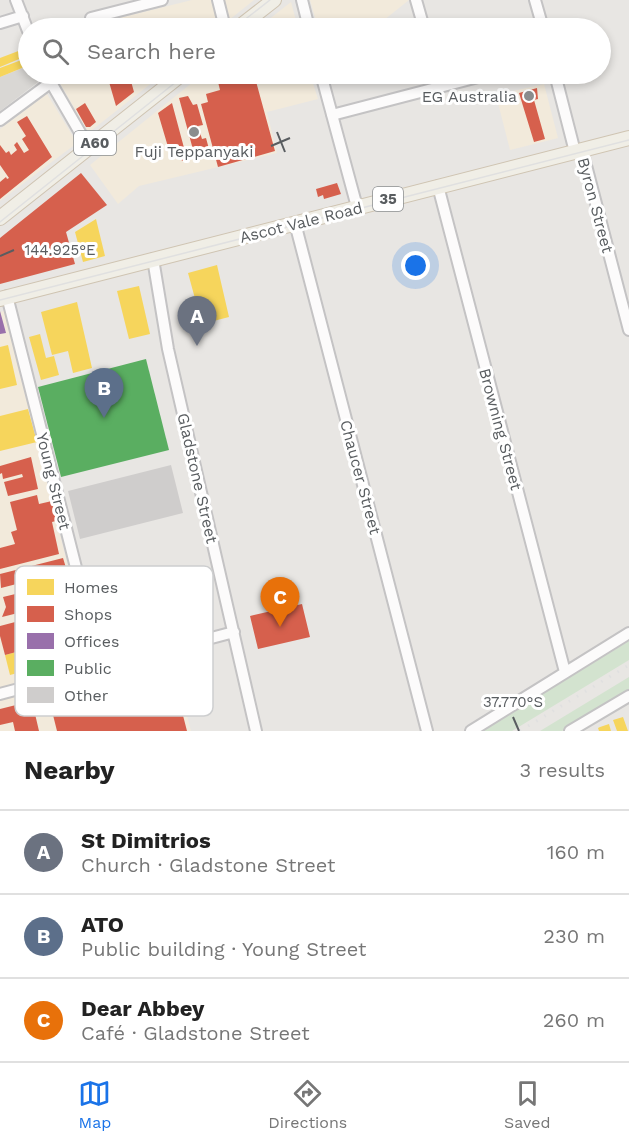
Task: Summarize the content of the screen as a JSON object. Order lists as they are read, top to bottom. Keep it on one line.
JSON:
{"streets":{"main road":["A60","35","Ascot Vale Road"],"street":["Byron Street","Browning Street","Chaucer Street","Gladstone Street","Young Street"]},"crossings":[["Byron Street","Ascot Vale Road"],["Ascot Vale Road","Browning Street"],["Ascot Vale Road","Chaucer Street"],["Ascot Vale Road","Gladstone Street"],["Ascot Vale Road","Young Street"]],"places":["EG Australia","Fuji Teppanyaki"],"legend":["Homes","Shops","Offices","Public","Other"],"page":{"search":"Search here","pins":["A","B","C"],"heading":["Nearby","3 results"],"list":[{"mark":"A","name":"St Dimitrios","note":"Church · Gladstone Street","value":"160 m"},{"mark":"B","name":"ATO","note":"Public building · Young Street","value":"230 m"},{"mark":"C","name":"Dear Abbey","note":"Café · Gladstone Street","value":"260 m"}],"nav":["Map","Directions","Saved"]},"coordinates":["144.925°E","37.770°S"]}
